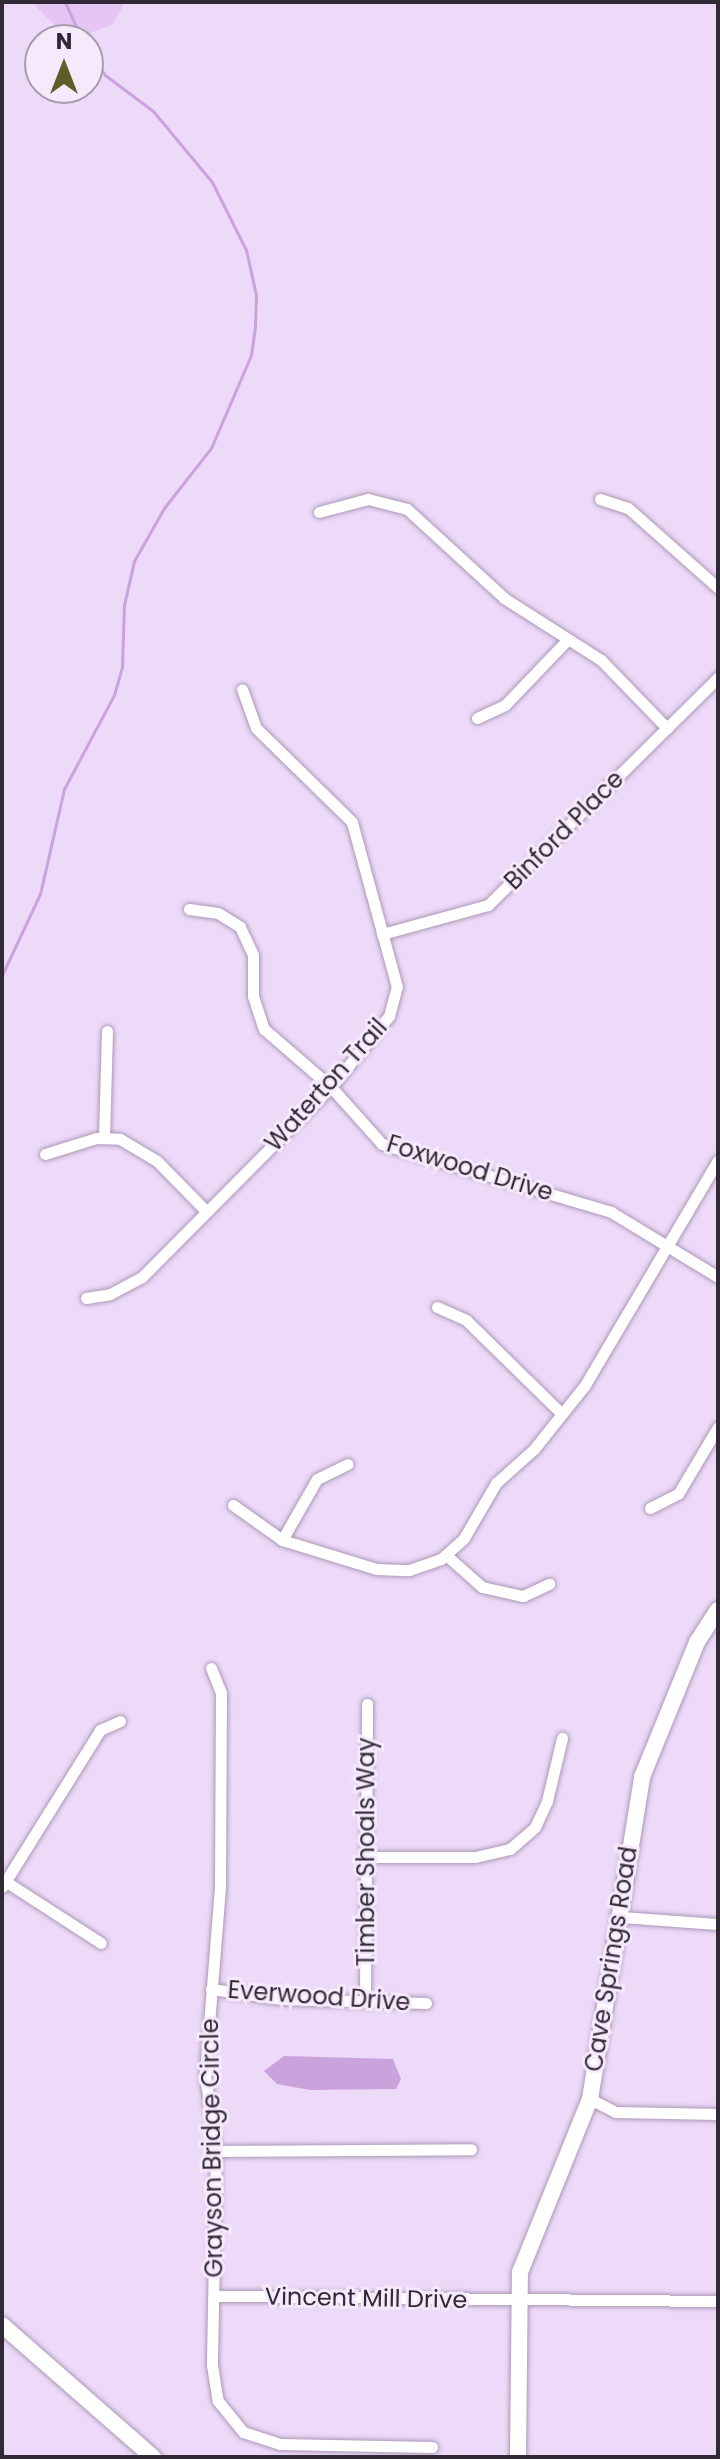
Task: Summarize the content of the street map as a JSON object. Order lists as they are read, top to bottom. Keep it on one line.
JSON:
{"streets":{"street":["Binford Place","Waterton Trail","Foxwood Drive","Timber Shoals Way","Cave Springs Road","Everwood Drive","Grayson Bridge Circle","Vincent Mill Drive"]},"crossings":[["Binford Place","Waterton Trail"],["Waterton Trail","Foxwood Drive"],["Timber Shoals Way","Everwood Drive"],["Cave Springs Road","Vincent Mill Drive"],["Everwood Drive","Grayson Bridge Circle"],["Grayson Bridge Circle","Vincent Mill Drive"]],"north":"top"}
